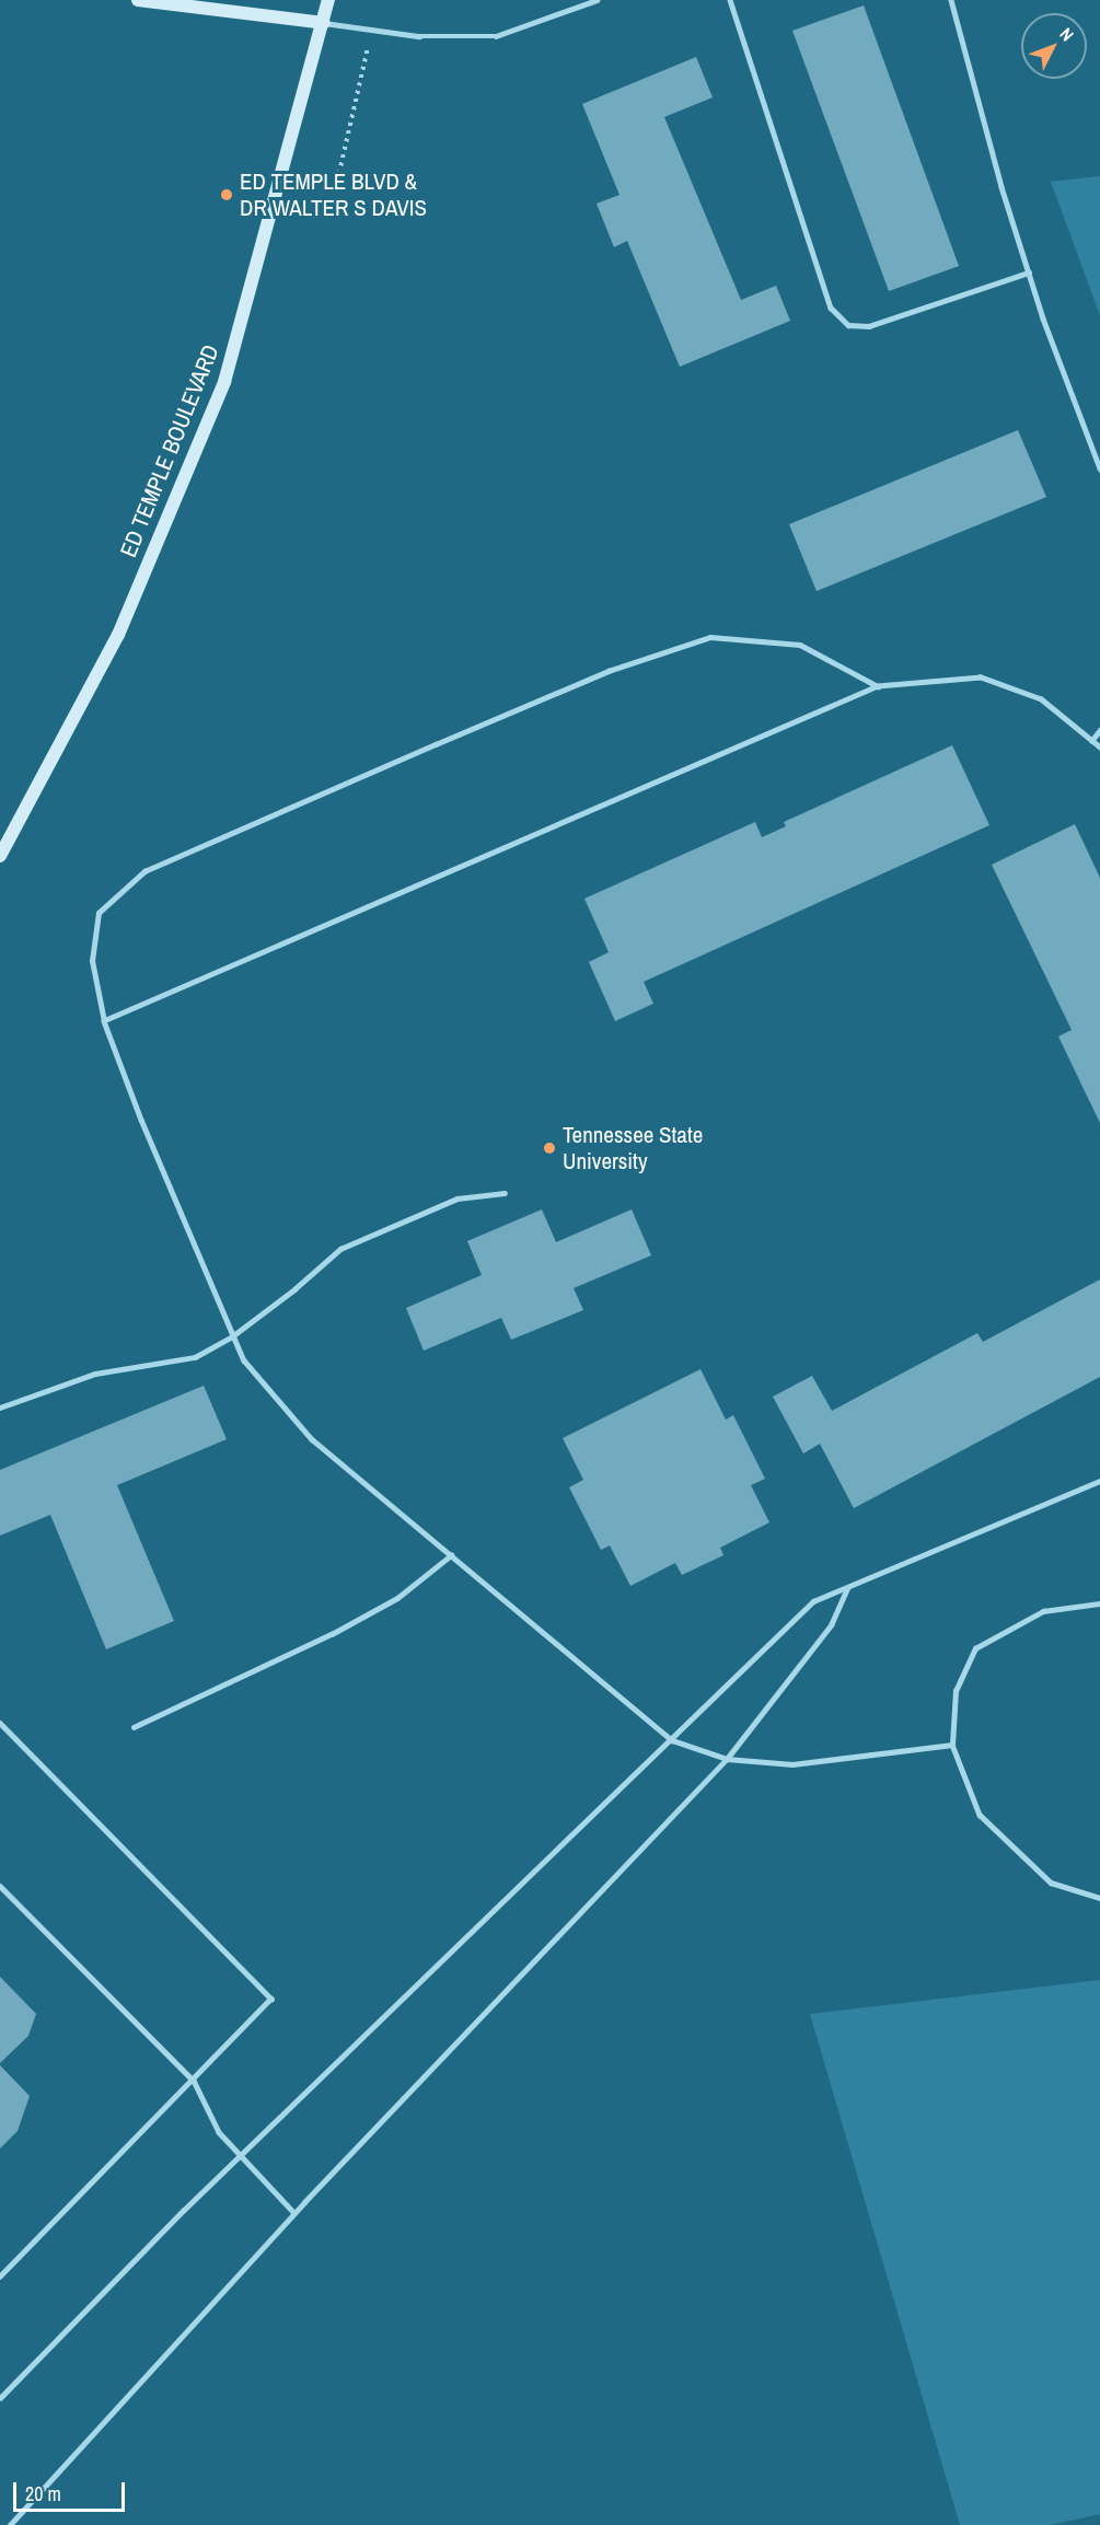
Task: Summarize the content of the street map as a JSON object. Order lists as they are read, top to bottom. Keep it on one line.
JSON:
{"streets":{"main road":["ED TEMPLE BOULEVARD"]},"places":["ED TEMPLE BLVD & DR WALTER S DAVIS","Tennessee State University"],"scale_bar":"20 m","north":"top right"}
